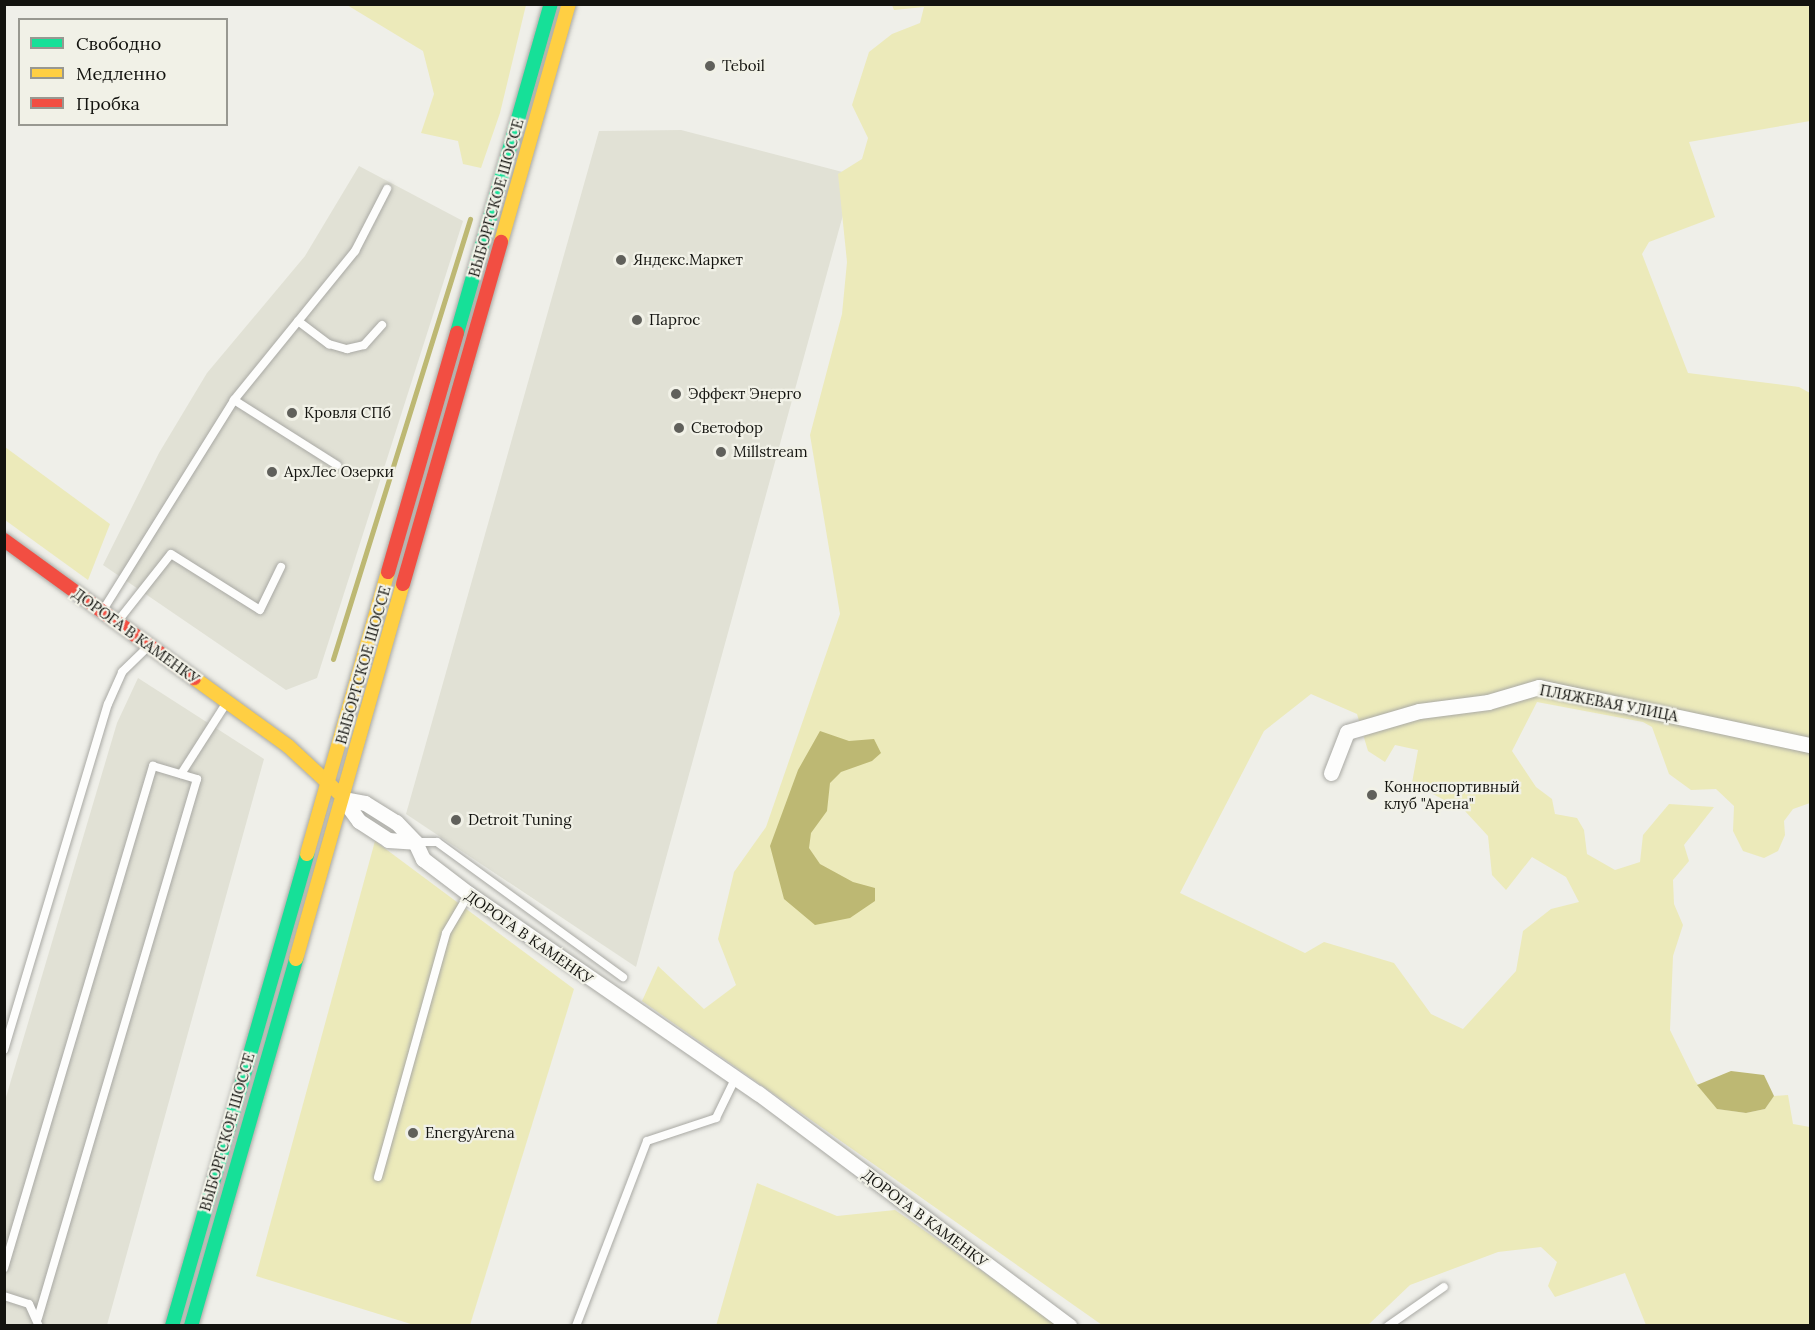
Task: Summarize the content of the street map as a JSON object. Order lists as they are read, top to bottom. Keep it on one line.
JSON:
{"streets":{"main road":["ВЫБОРГСКОЕ ШОССЕ","ДОРОГА В КАМЕНКУ"],"street":["ПЛЯЖЕВАЯ УЛИЦА"]},"crossings":[["ВЫБОРГСКОЕ ШОССЕ","ДОРОГА В КАМЕНКУ"]],"places":["Teboil","Яндекс.Маркет","Паргос","Эффект Энерго","Кровля СПб","Светофор","Millstream","АрхЛес Озерки","Конноспортивный клуб \"Арена\"","Detroit Tuning","EnergyArena"],"legend":["Свободно","Медленно","Пробка"]}
